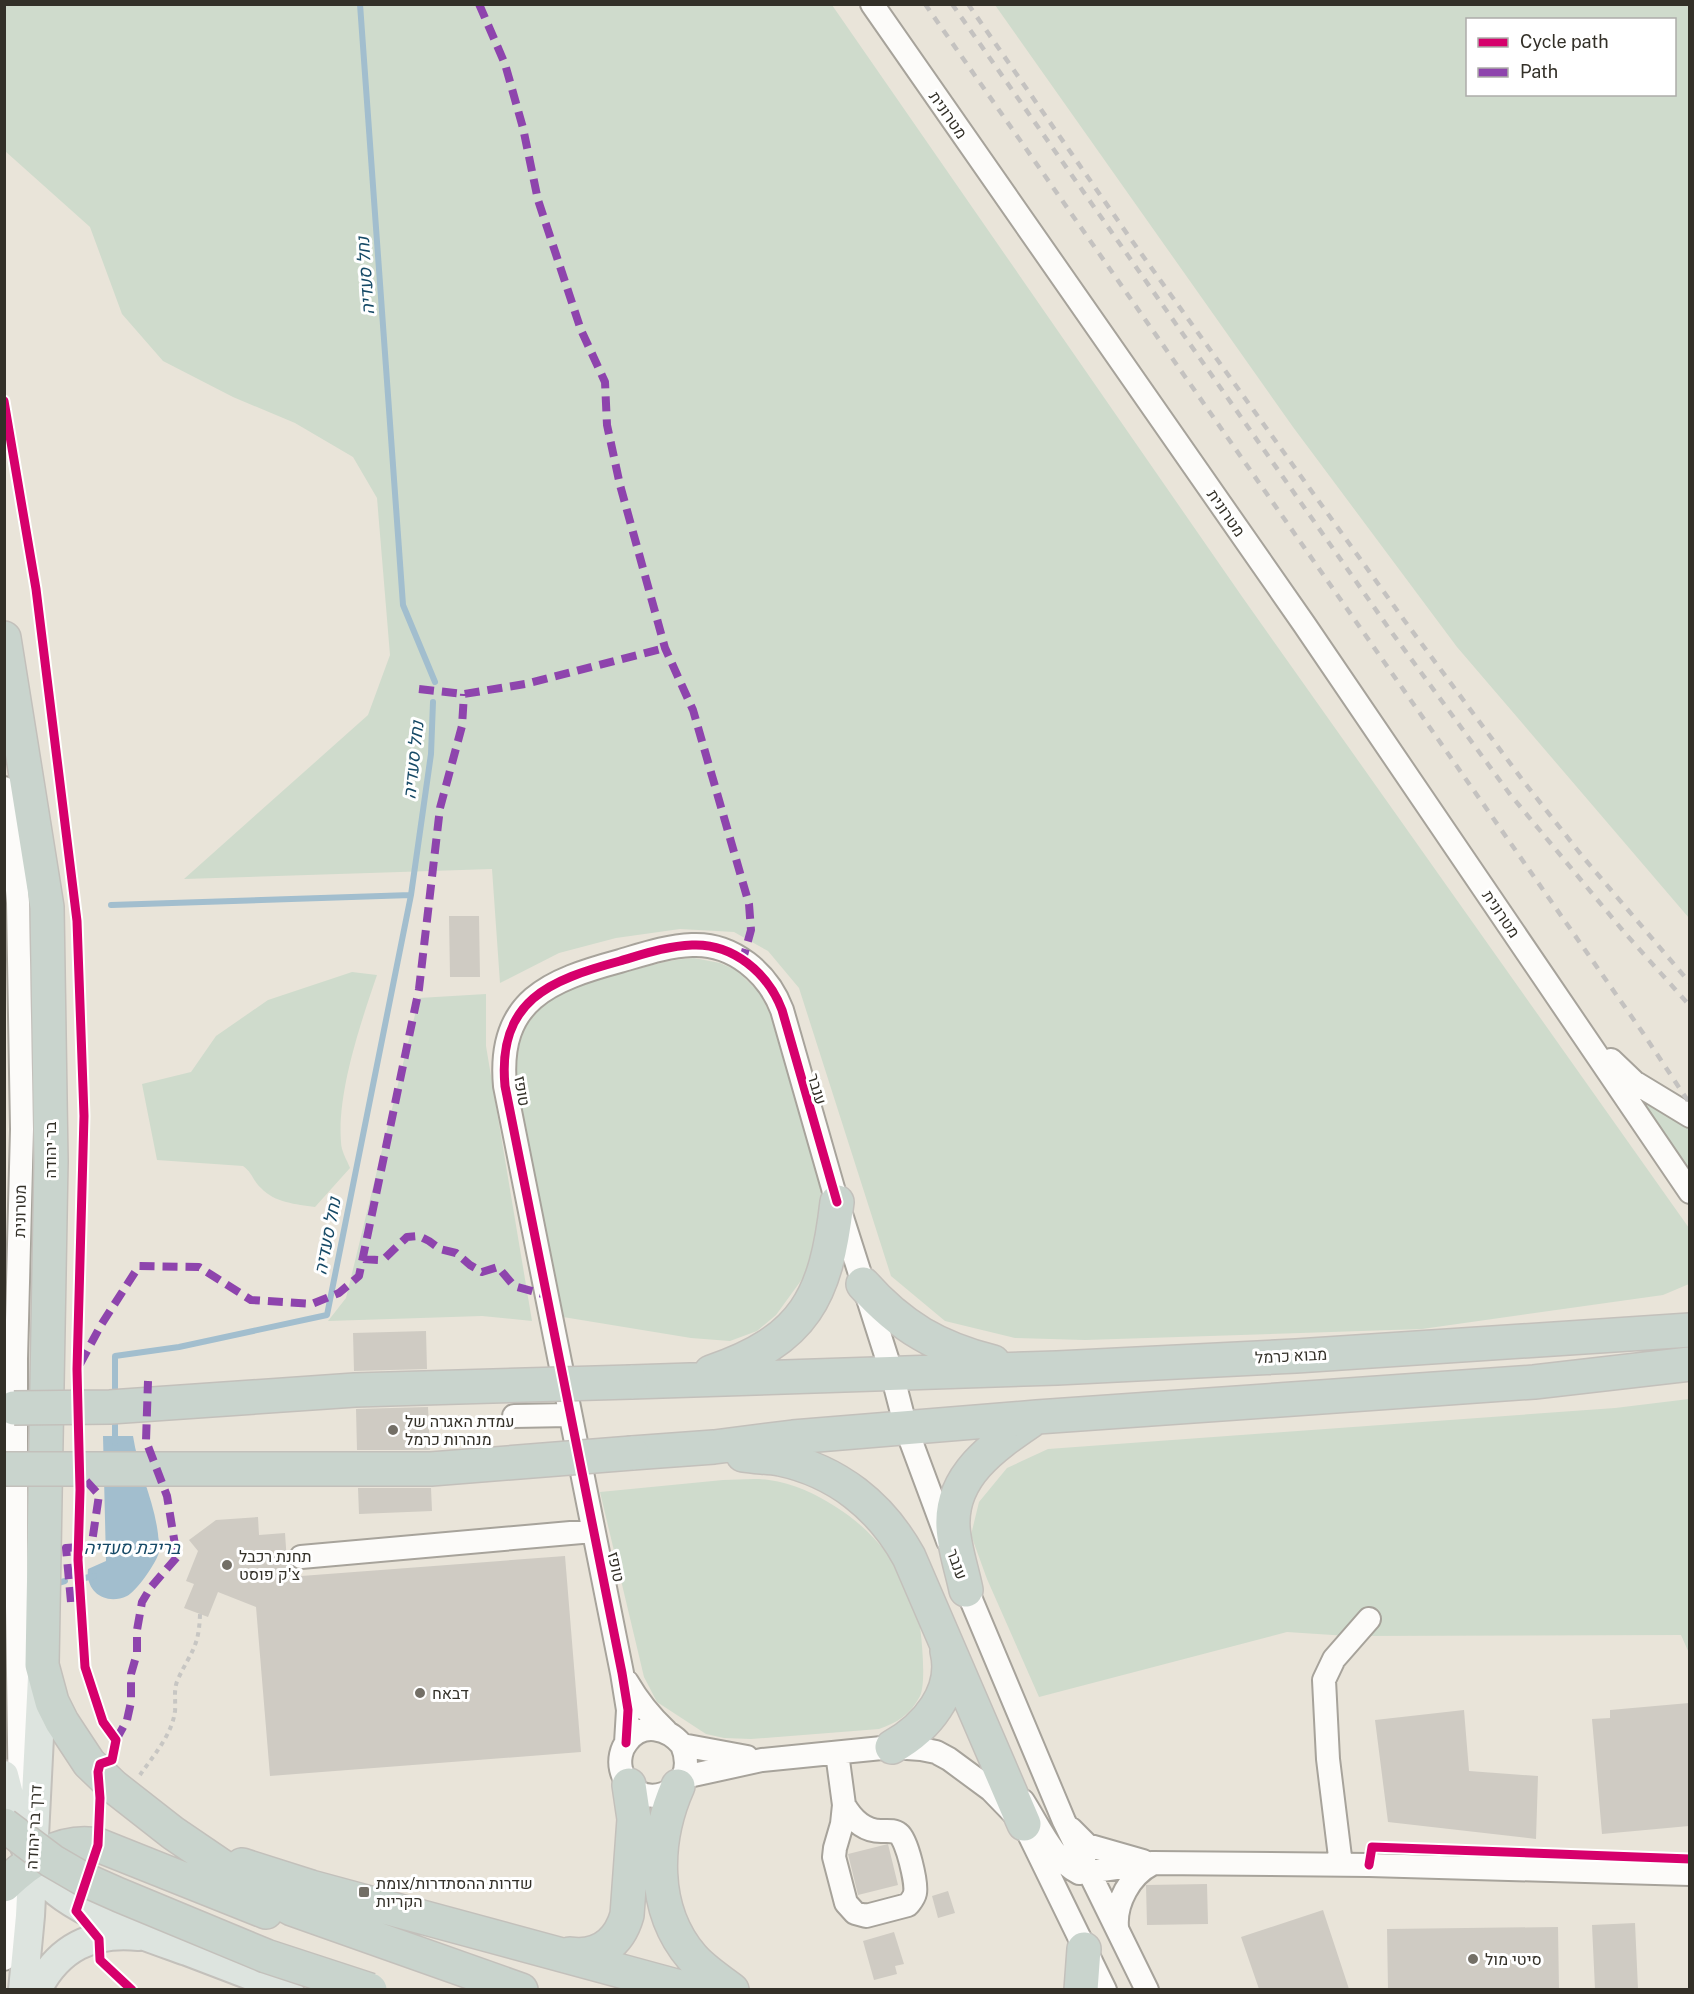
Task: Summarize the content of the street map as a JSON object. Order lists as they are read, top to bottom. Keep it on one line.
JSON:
{"streets":{"highway":["בר יהודה","מבוא כרמל"],"main road":["דרך בר יהודה"],"street":["מטרונית","ענבר","טופז"]},"crossings":[["מטרונית","דרך בר יהודה"],["ענבר","טופז"],["ענבר","מבוא כרמל"],["בר יהודה","דרך בר יהודה"]],"water":["נחל סעדיה","בריכת סעדיה"],"places":{"other":["עמדת האגרה של מנהרות כרמל","תחנת רכבל צ'ק פוסט","דבאח","סיטי מול"],"transit":["שדרות ההסתדרות/צומת הקריות"]},"legend":["Cycle path","Path"]}
